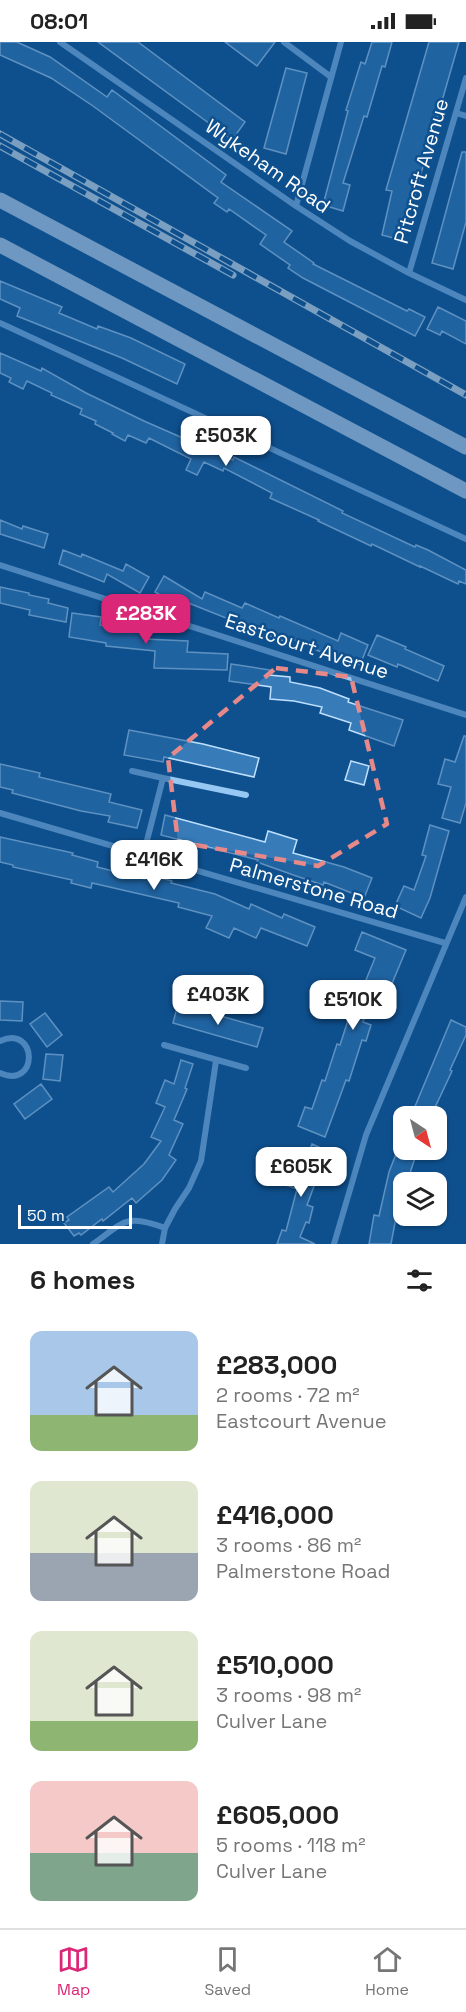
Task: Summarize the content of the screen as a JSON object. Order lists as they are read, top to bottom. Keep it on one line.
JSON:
{"streets":{"street":["Wykeham Road","Pitcroft Avenue","Eastcourt Avenue","Palmerstone Road"]},"crossings":[["Wykeham Road","Pitcroft Avenue"]],"scale_bar":"50 m","north":"bottom right","page":{"status":"08:01","price":["£503K","£283K","£416K","£403K","£510K","£605K"],"scale":"50 m","heading":"6 homes","list":[{"name":"£283,000","note":"2 rooms · 72 m² · Eastcourt Avenue"},{"name":"£416,000","note":"3 rooms · 86 m² · Palmerstone Road"},{"name":"£510,000","note":"3 rooms · 98 m² · Culver Lane"},{"name":"£605,000","note":"5 rooms · 118 m² · Culver Lane"}],"tabs":["Map","Saved","Home"]}}
